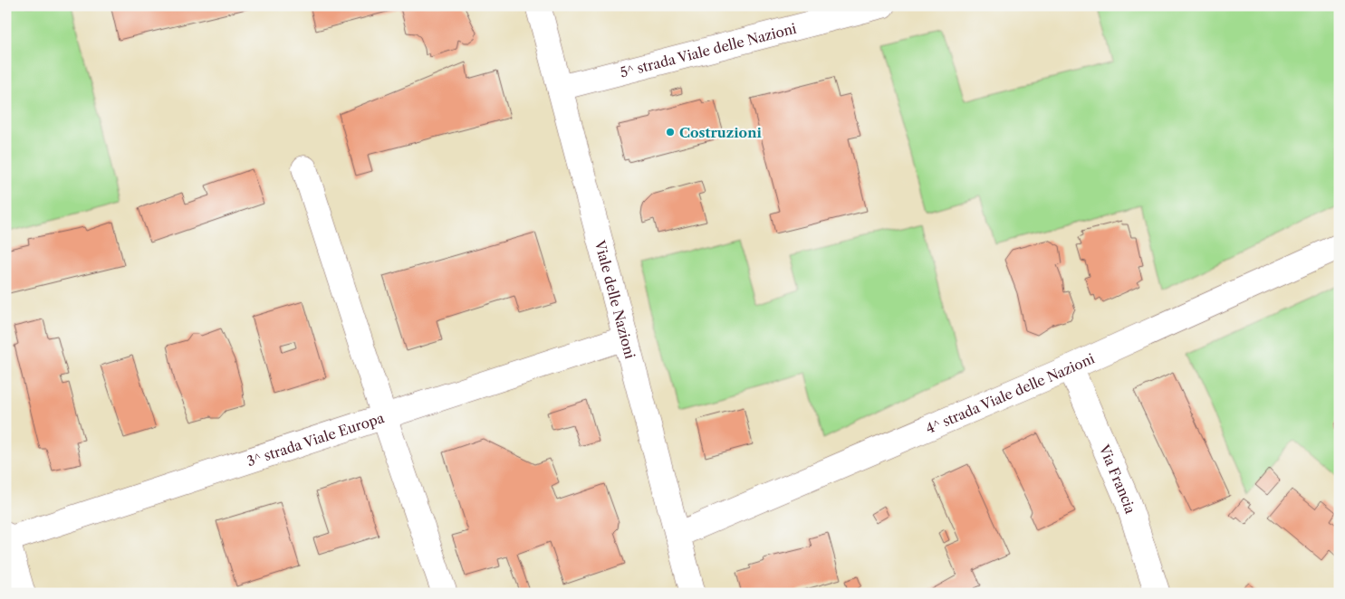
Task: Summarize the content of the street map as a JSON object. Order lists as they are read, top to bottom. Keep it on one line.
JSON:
{"streets":{"street":["5^ strada Viale delle Nazioni","Viale delle Nazioni","4^ strada Viale delle Nazioni","3^ strada Viale Europa","Via Francia"]},"crossings":[["5^ strada Viale delle Nazioni","Viale delle Nazioni"],["Viale delle Nazioni","4^ strada Viale delle Nazioni"],["Viale delle Nazioni","3^ strada Viale Europa"],["4^ strada Viale delle Nazioni","Via Francia"]],"places":["Costruzioni"]}
